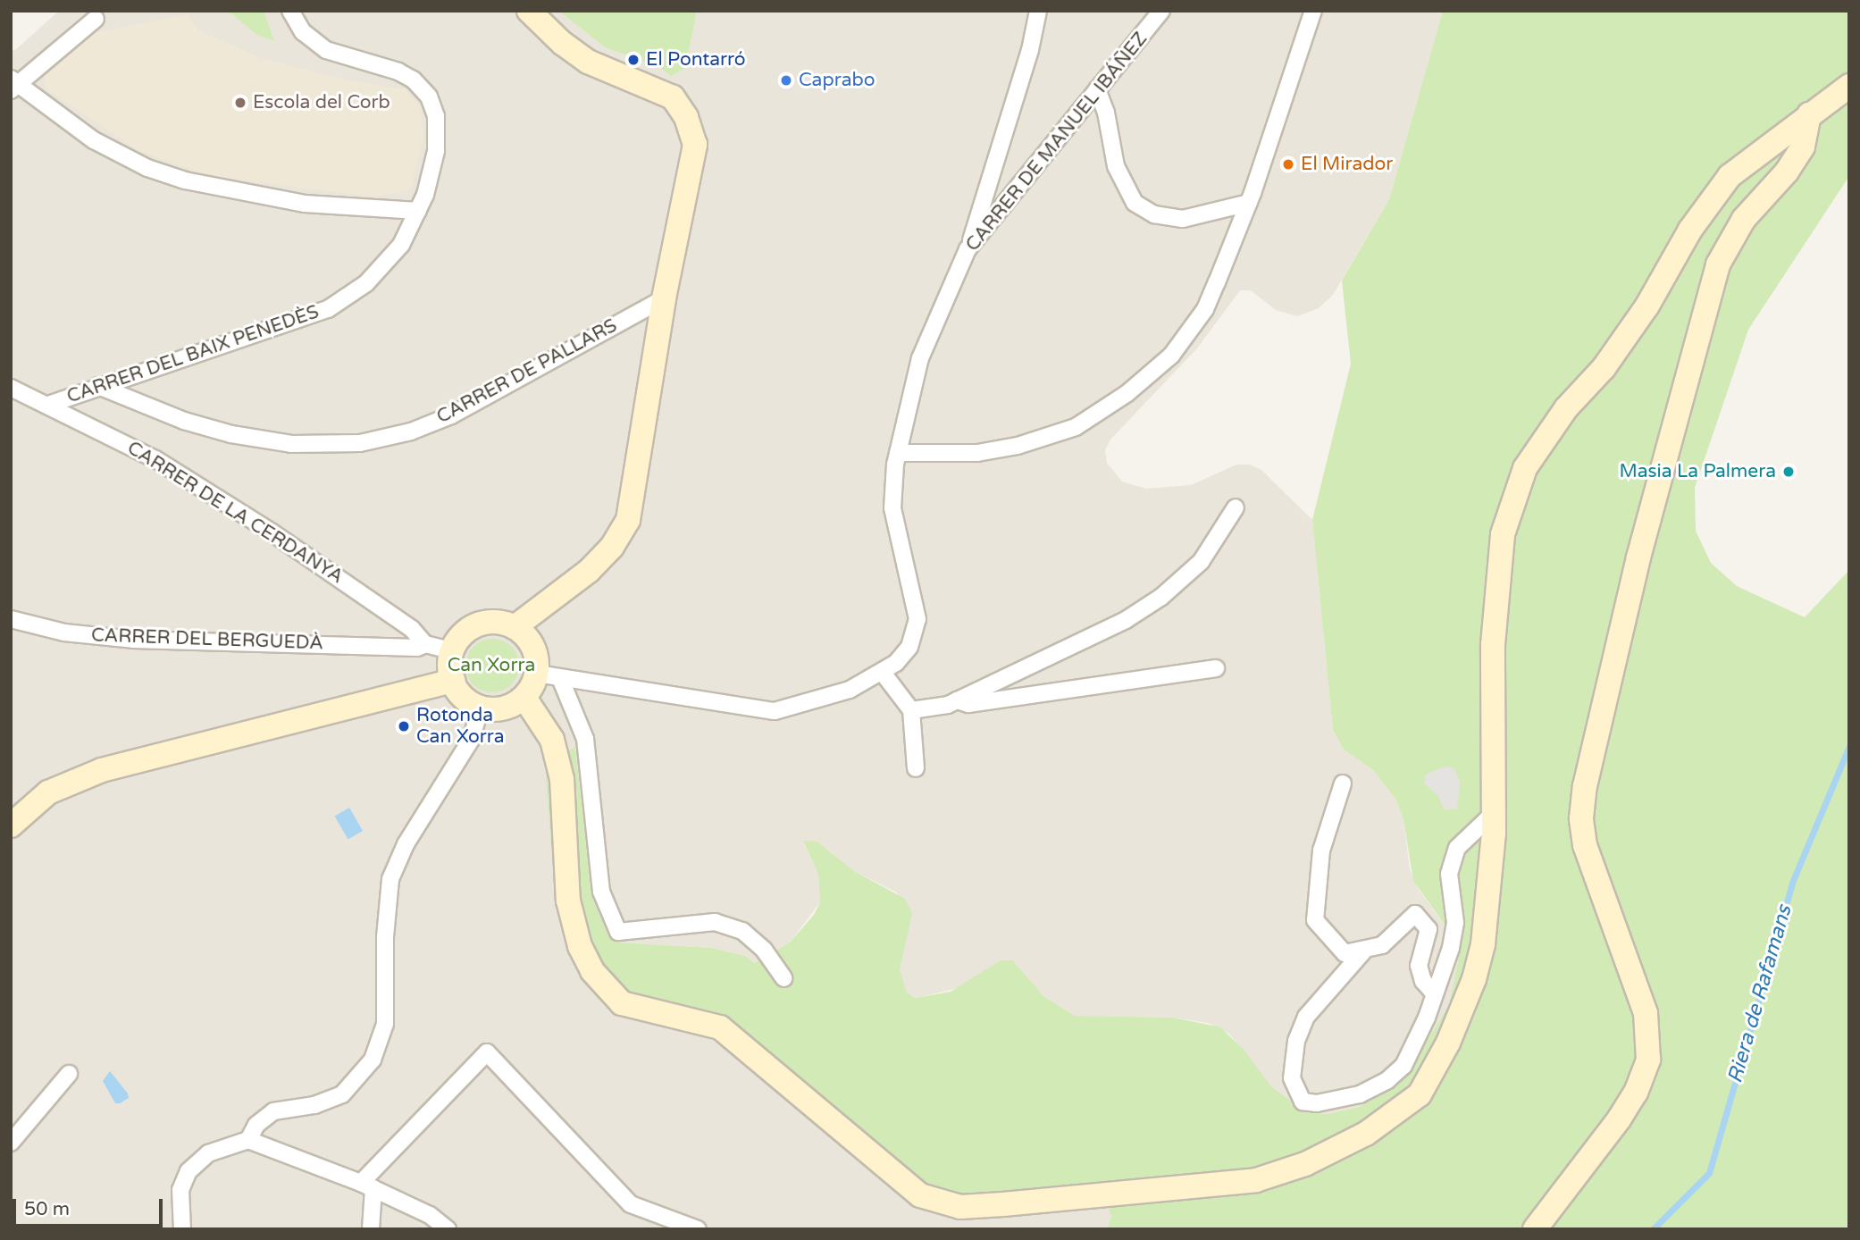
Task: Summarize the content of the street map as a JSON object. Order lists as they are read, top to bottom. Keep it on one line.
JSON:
{"streets":{"street":["CARRER DE MANUEL IBÁÑEZ","CARRER DEL BAIX PENEDÈS","CARRER DE PALLARS","CARRER DE LA CERDANYA","CARRER DEL BERGUEDÀ"]},"crossings":[["CARRER DEL BAIX PENEDÈS","CARRER DE PALLARS"],["CARRER DEL BAIX PENEDÈS","CARRER DE LA CERDANYA"],["CARRER DE LA CERDANYA","CARRER DEL BERGUEDÀ"]],"water":["Riera de Rafamans"],"parks":["Can Xorra"],"places":["El Pontarró","Caprabo","Escola del Corb","El Mirador","Masia La Palmera","Rotonda Can Xorra"],"scale_bar":"50 m"}
